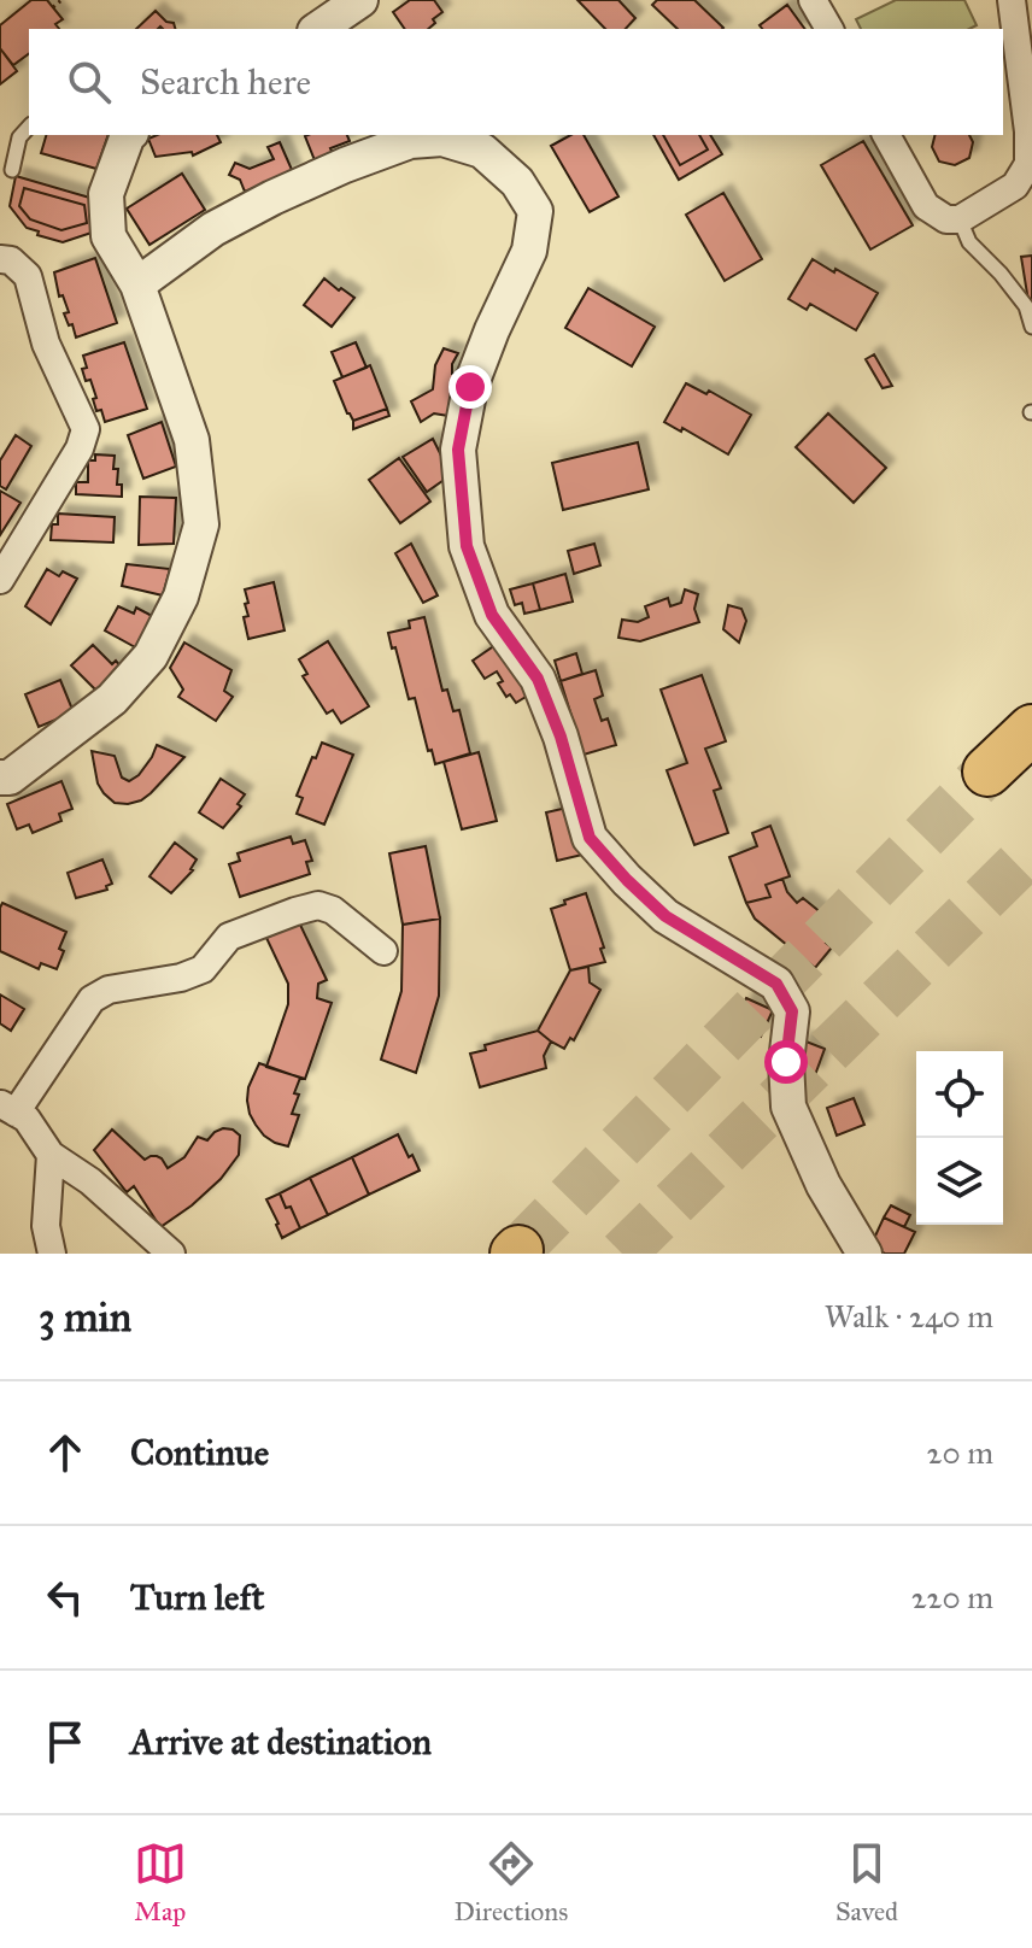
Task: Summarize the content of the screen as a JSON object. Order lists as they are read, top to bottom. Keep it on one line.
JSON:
{"page":{"search":"Search here","heading":["3 min","Walk · 240 m"],"list":[["Continue","20 m"],["Turn left","220 m"],"Arrive at destination"],"nav":["Map","Directions","Saved"]}}
